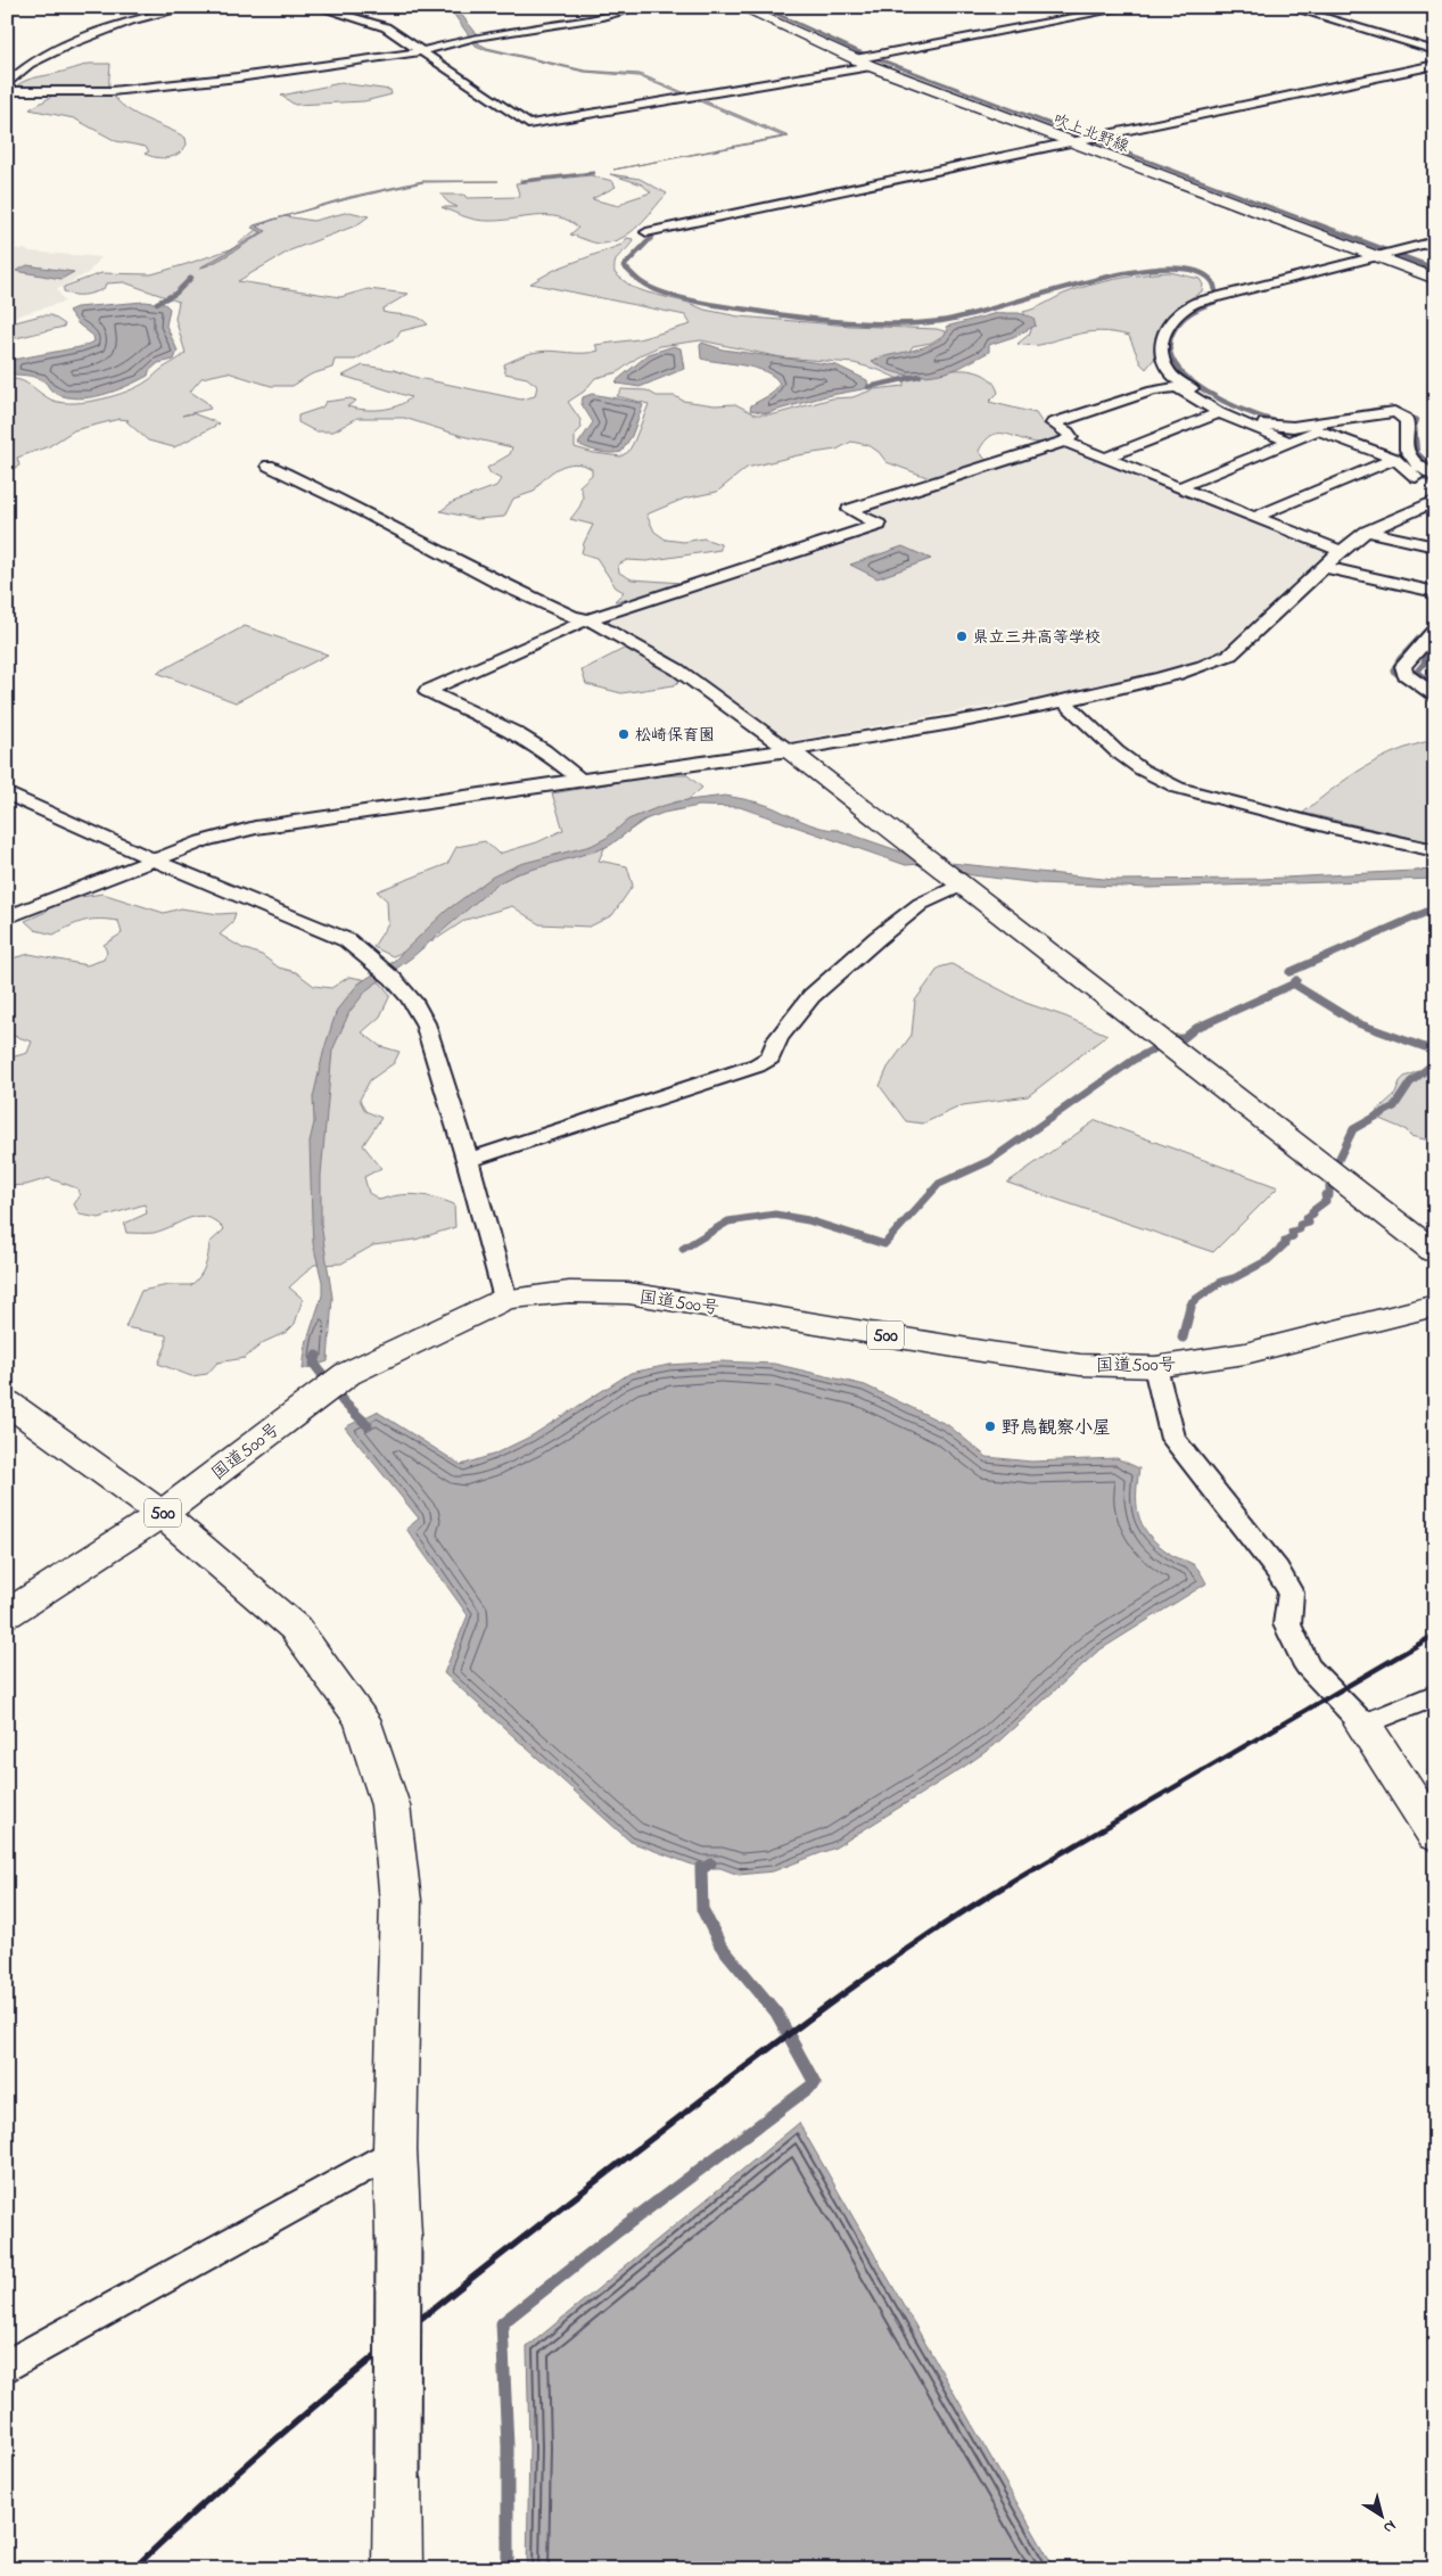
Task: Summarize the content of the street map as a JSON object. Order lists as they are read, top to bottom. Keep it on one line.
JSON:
{"streets":{"main road":["吹上北野線","国道500号","500"]},"places":["県立三井高等学校","松崎保育園","野鳥観察小屋"],"north":"bottom right"}
